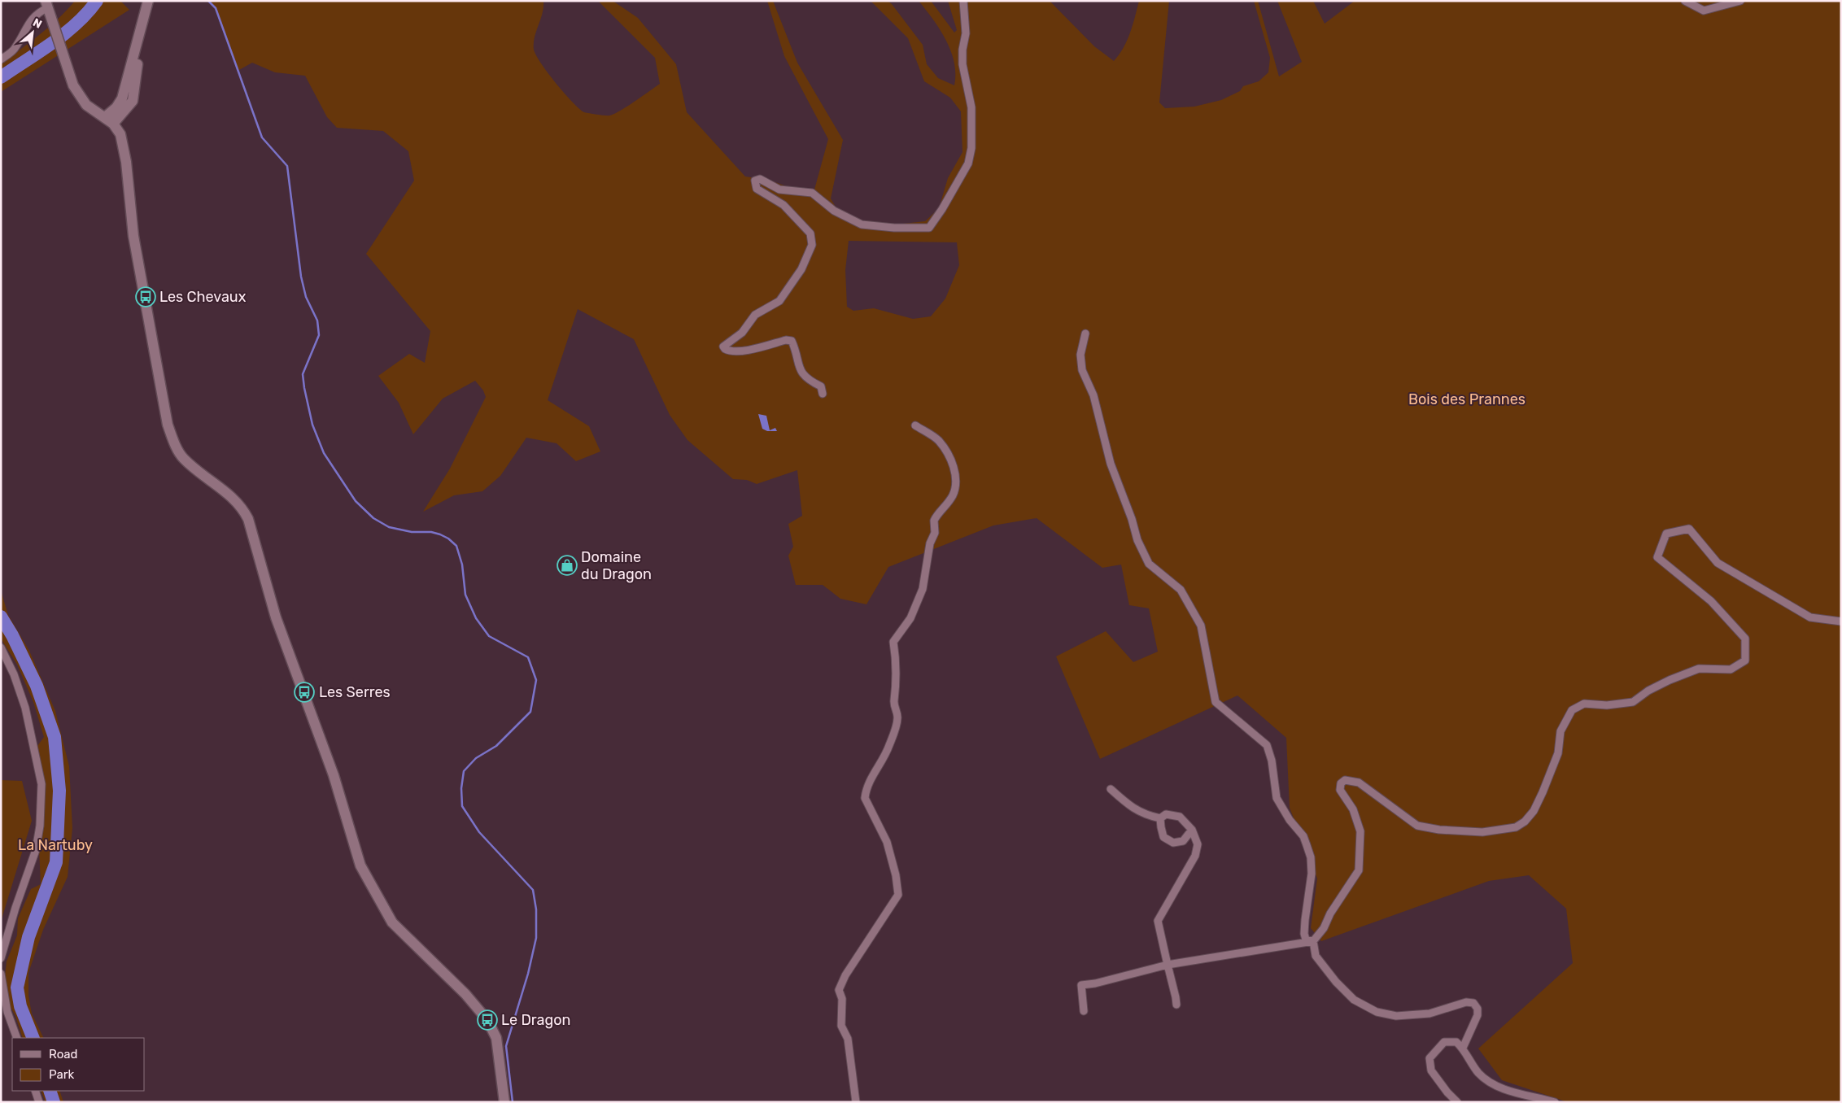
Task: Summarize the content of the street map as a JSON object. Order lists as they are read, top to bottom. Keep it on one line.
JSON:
{"parks":["Bois des Prannes","La Nartuby"],"places":{"bus stop":["Les Chevaux","Les Serres","Le Dragon"],"shop":["Domaine du Dragon"]},"legend":["Road","Park"],"north":"top right"}
